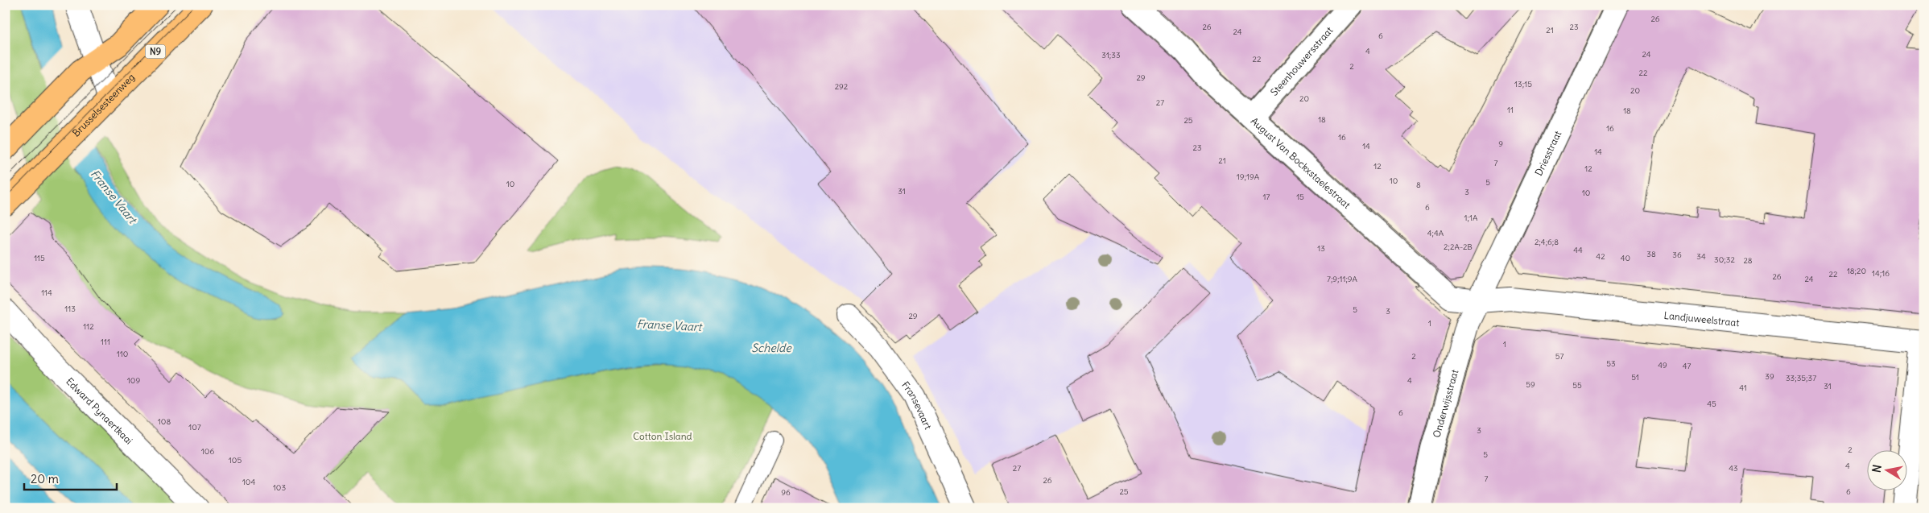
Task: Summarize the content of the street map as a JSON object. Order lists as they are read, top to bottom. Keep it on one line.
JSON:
{"streets":{"main road":["N9","Brusselsesteenweg"],"street":["Steenhouwersstraat","Driesstraat","August Van Bockxstaelestraat","Landjuweelstraat","Onderwijsstraat","Fransevaart","Edward Pynaertkaai"]},"crossings":[["Steenhouwersstraat","August Van Bockxstaelestraat"],["Driesstraat","August Van Bockxstaelestraat"],["Driesstraat","Landjuweelstraat"],["Driesstraat","Onderwijsstraat"],["August Van Bockxstaelestraat","Landjuweelstraat"],["August Van Bockxstaelestraat","Onderwijsstraat"],["Landjuweelstraat","Onderwijsstraat"]],"water":["Franse Vaart","Schelde"],"parks":["Cotton Island"],"house_numbers":["26","26","23","21","24","6","4","24","31;33","22","2","22","29","13;15","292","20","20","27","11","18","18","25","16","16","9","14","23","14","21","7","12","12","19;19A","10","5","10","8","31","3","10","17","15","6","1;1A","4;4A","2;4;6;8","2;2A-2B","13","44","38","36","42","34","115","40","30;32","28","18;20","14;16","22","26","7;9;11;9A","24","114","113","5","3","29","1","112","111","1","110","2","57","53","49","47","39","51","33;35;37","109","4","59","55","31","41","45","6","108","107","3","2","106","5","105","4","27","43","7","26","104","103","25","6","96"],"scale_bar":"20 m","north":"left"}
